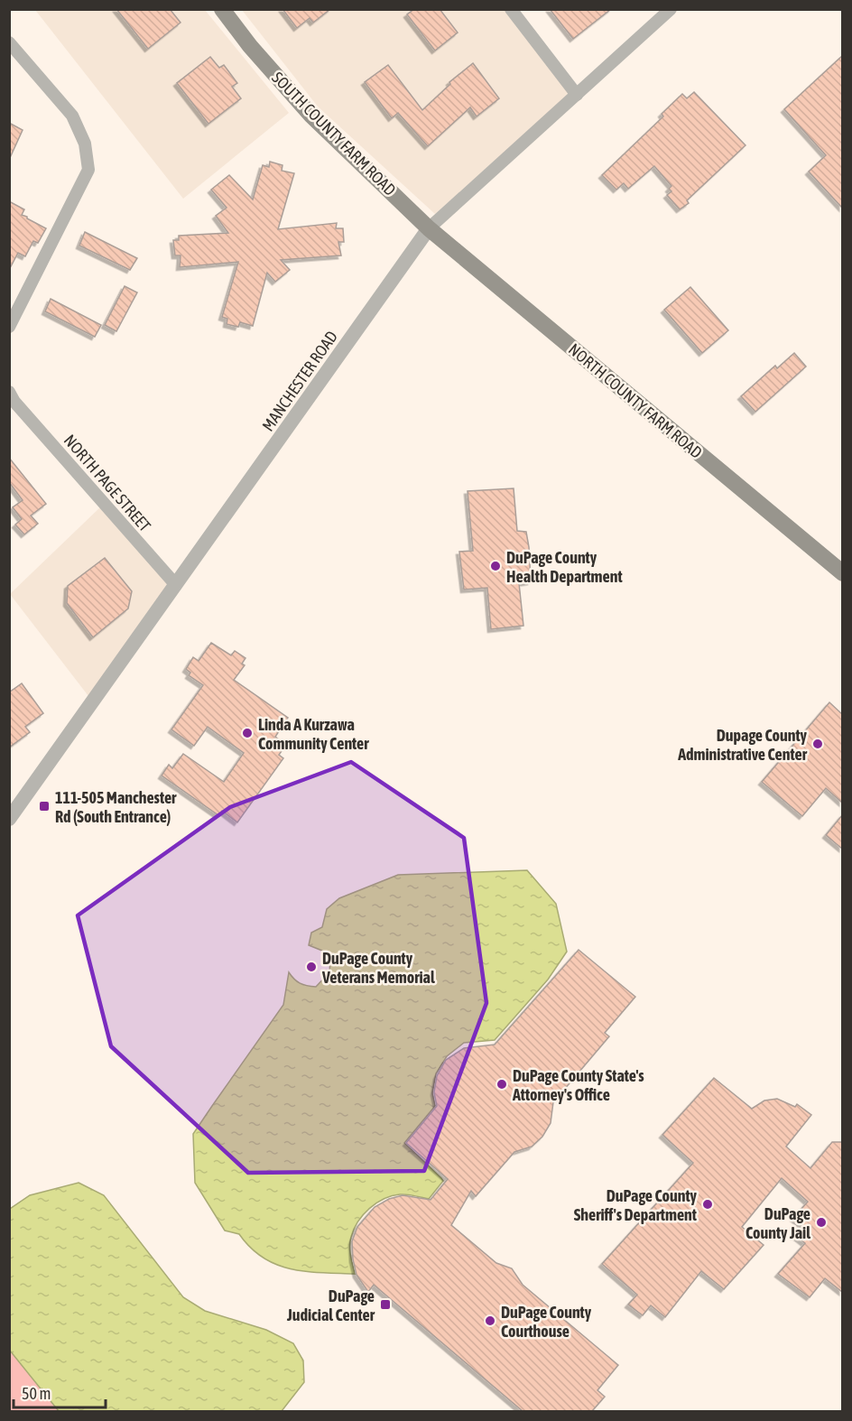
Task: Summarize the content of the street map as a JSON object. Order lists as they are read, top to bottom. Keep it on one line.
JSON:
{"streets":{"main road":["SOUTH COUNTY FARM ROAD","NORTH COUNTY FARM ROAD"],"street":["MANCHESTER ROAD","NORTH PAGE STREET"]},"crossings":[["SOUTH COUNTY FARM ROAD","MANCHESTER ROAD"],["SOUTH COUNTY FARM ROAD","NORTH COUNTY FARM ROAD"],["MANCHESTER ROAD","NORTH COUNTY FARM ROAD"],["MANCHESTER ROAD","NORTH PAGE STREET"]],"places":{"other":["DuPage County Health Department","Linda A Kurzawa Community Center","Dupage County Administrative Center","DuPage County Veterans Memorial","DuPage County State's Attorney's Office","DuPage County Sheriff's Department","DuPage County Jail","DuPage County Courthouse"],"transit":["111-505 Manchester Rd (South Entrance)","DuPage Judicial Center"]},"scale_bar":"50 m"}
